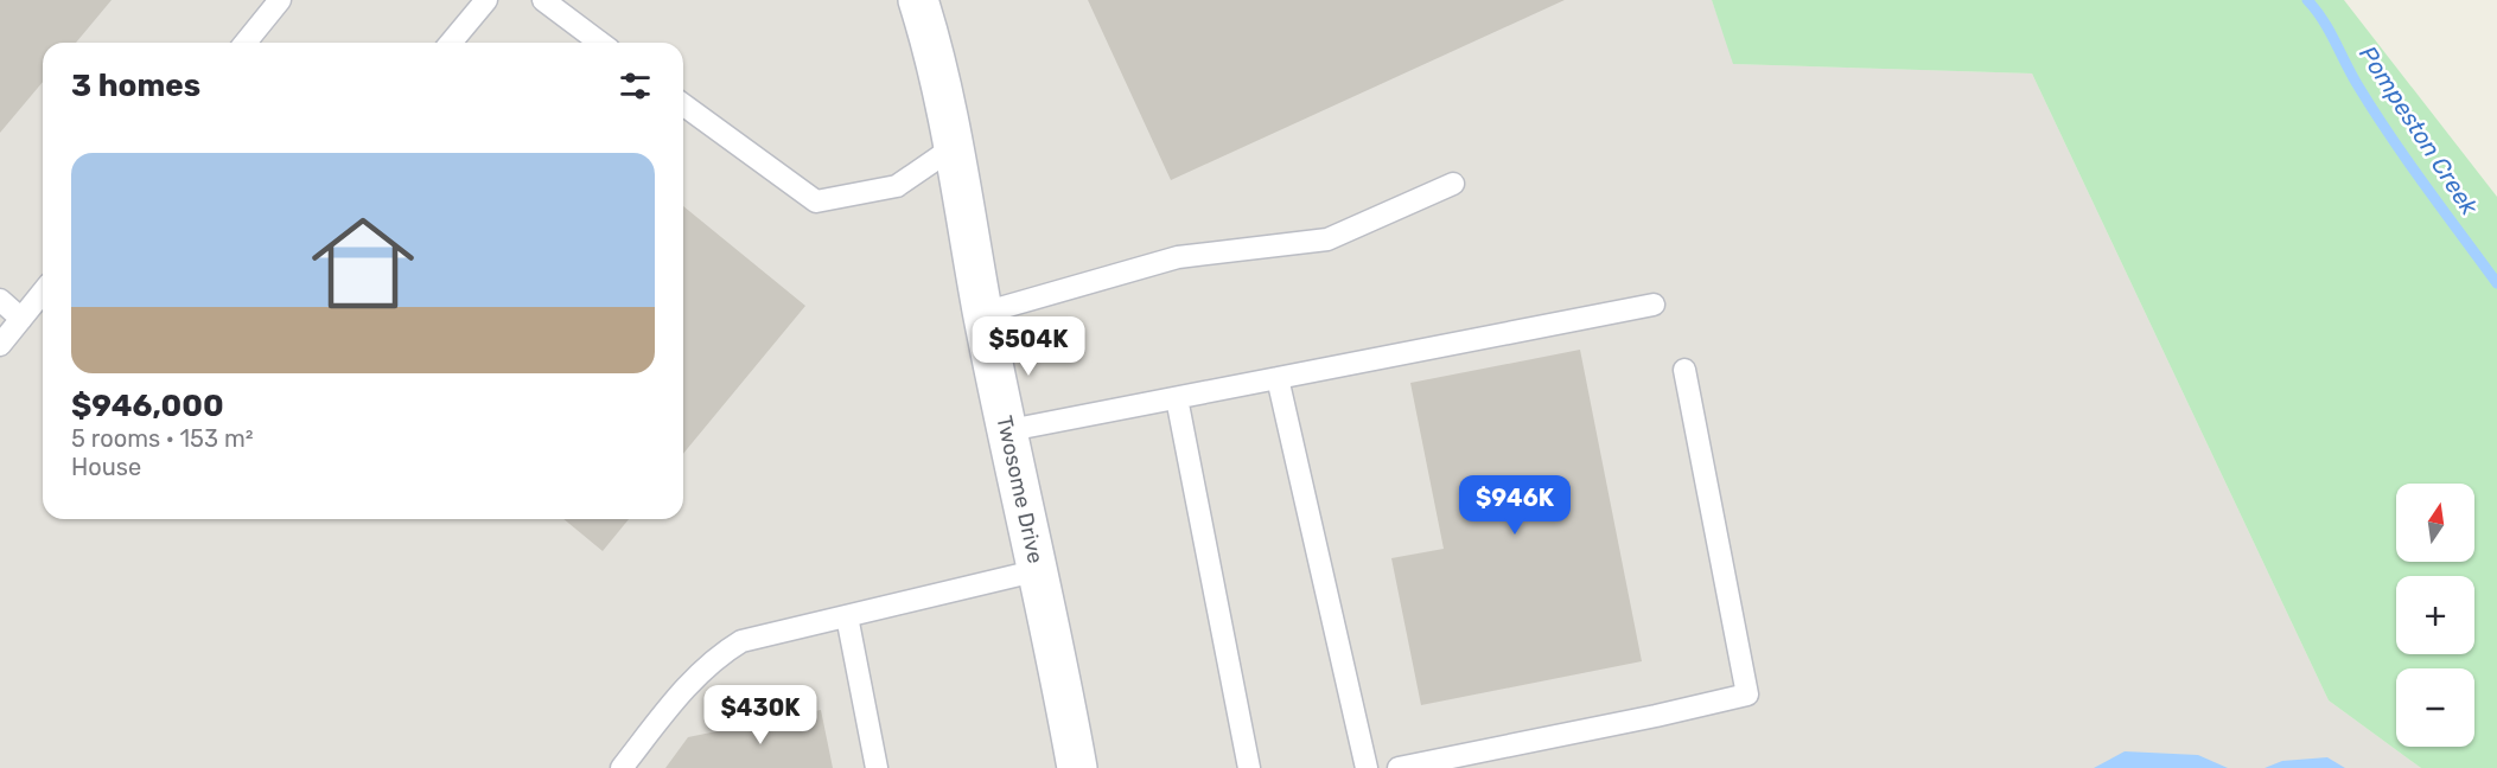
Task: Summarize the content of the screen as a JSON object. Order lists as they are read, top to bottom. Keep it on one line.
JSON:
{"streets":{"street":["Twosome Drive"]},"water":["Pompeston Creek"],"north":"top","page":{"heading":"3 homes","list":[{"name":"$946,000","note":"5 rooms · 153 m² · House"}],"price":["$504K","$946K","$430K"],"map_buttons":["+","−"]}}
